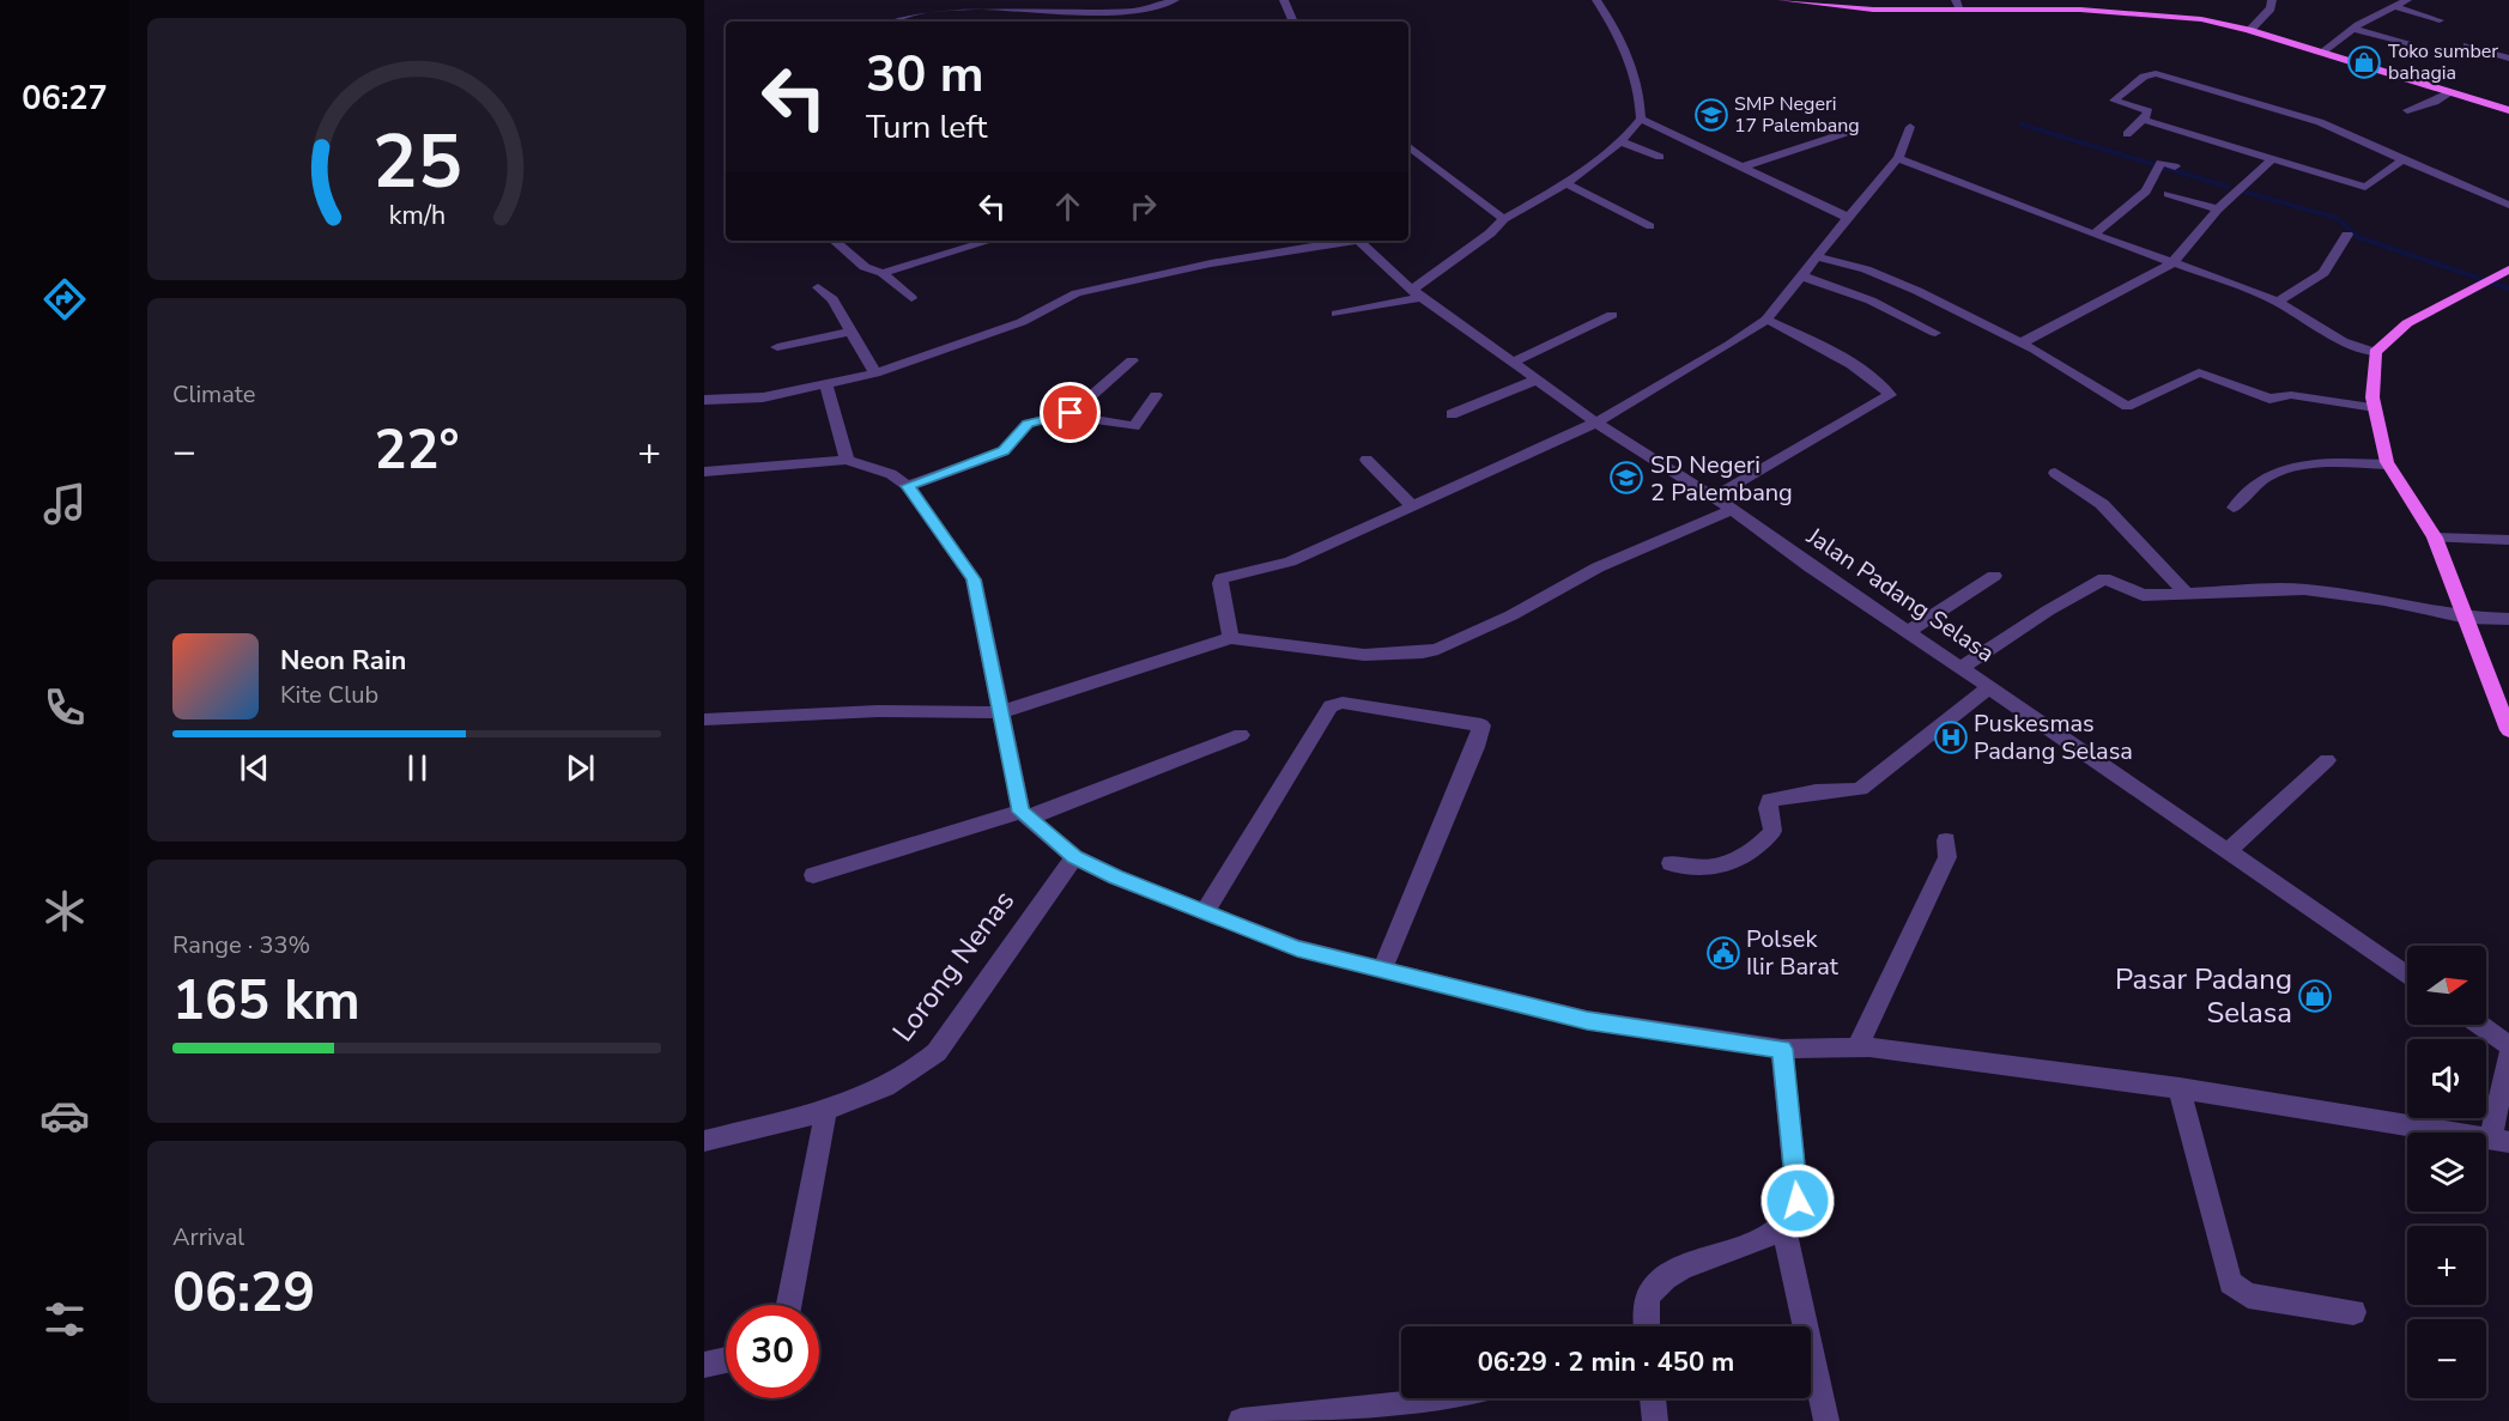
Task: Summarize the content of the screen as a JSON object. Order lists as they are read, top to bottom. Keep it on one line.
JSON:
{"streets":{"street":["Jalan Padang Selasa","Lorong Nenas"]},"places":{"shop":["Toko sumber bahagia","Pasar Padang Selasa"],"school or university":["SMP Negeri 17 Palembang","SD Negeri 2 Palembang"],"hospital":["Puskesmas Padang Selasa"],"public building":["Polsek Ilir Barat"]},"north":"right","page":{"tabs":"06:27","turn":["30 m","Turn left"],"tile":["Climate",["Range · 33%","165 km"],["Arrival","06:29"]],"heat":["−","22°","+"],"song":["Neon Rain","Kite Club"],"map_buttons":["+","−"],"limit":"30","trip":"06:29 · 2 min · 450 m","gauge":["25","km/h"]}}
